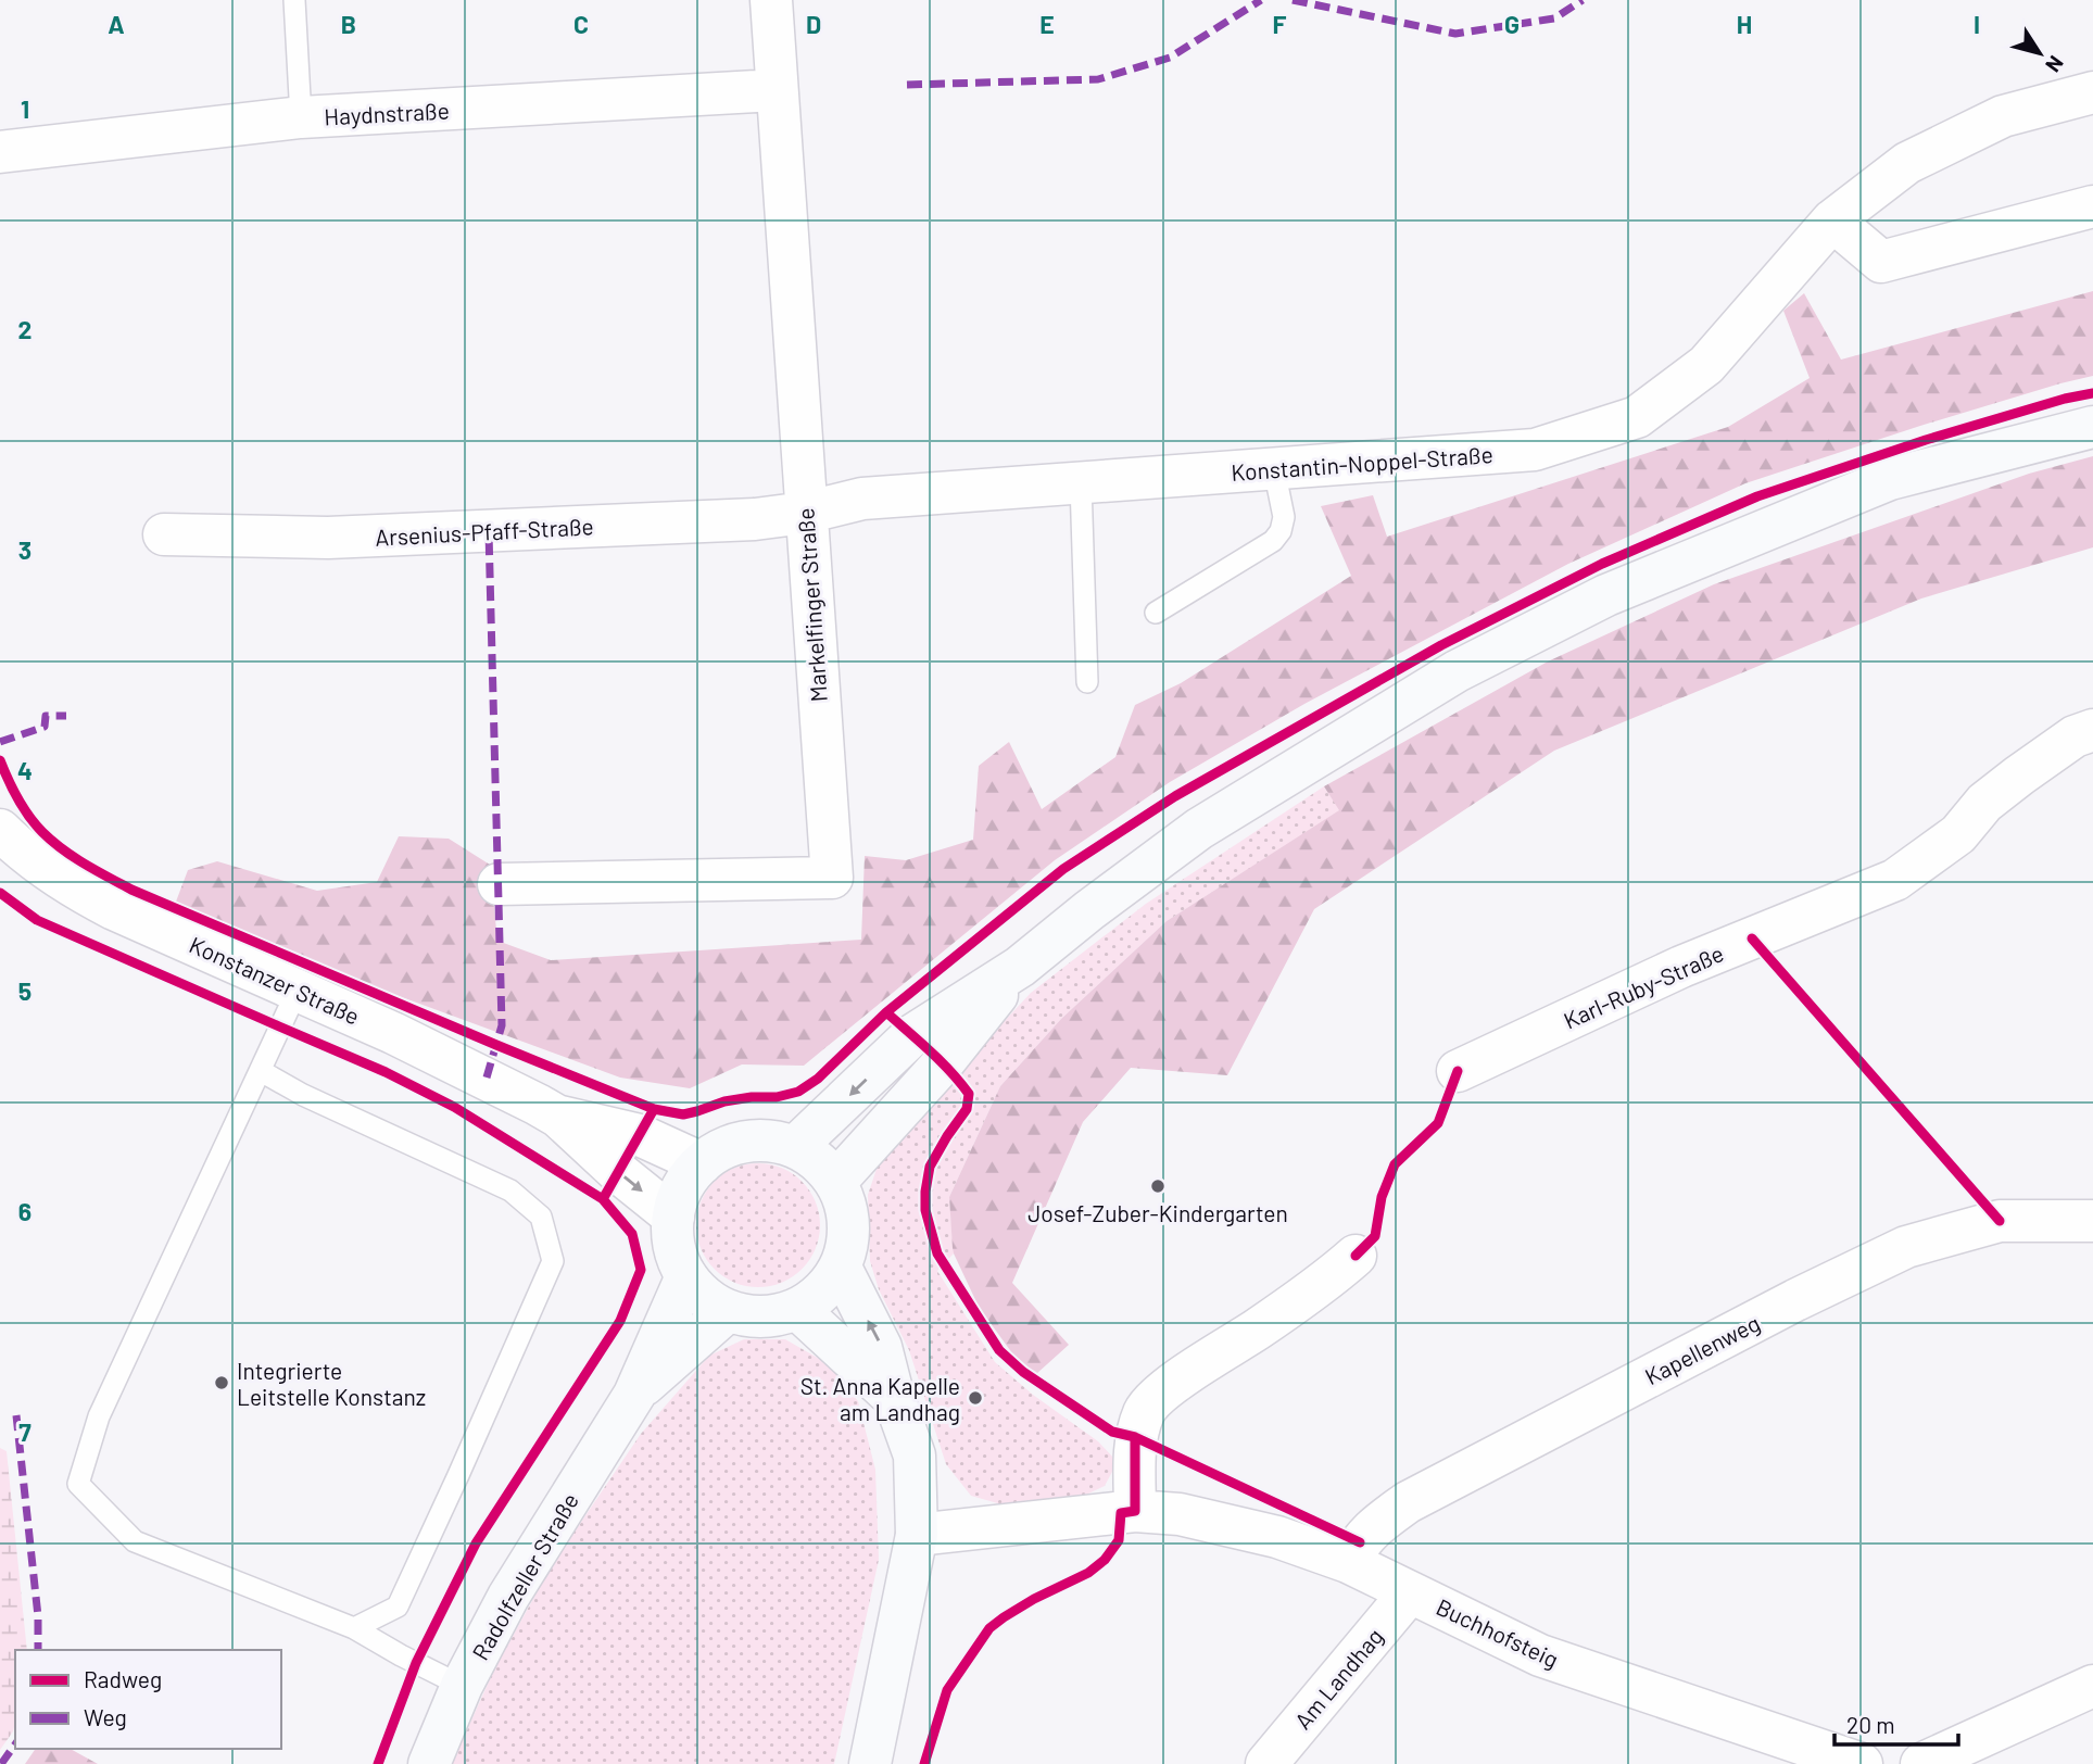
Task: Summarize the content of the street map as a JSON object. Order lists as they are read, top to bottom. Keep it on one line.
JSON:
{"streets":{"street":["Haydnstraße","Konstantin-Noppel-Straße","Arsenius-Pfaff-Straße","Markelfinger Straße","Konstanzer Straße","Karl-Ruby-Straße","Kapellenweg","Radolfzeller Straße","Buchhofsteig","Am Landhag"]},"crossings":[["Haydnstraße","Markelfinger Straße"],["Konstantin-Noppel-Straße","Arsenius-Pfaff-Straße"],["Konstantin-Noppel-Straße","Markelfinger Straße"],["Arsenius-Pfaff-Straße","Markelfinger Straße"],["Kapellenweg","Buchhofsteig"],["Buchhofsteig","Am Landhag"]],"places":["Josef-Zuber-Kindergarten","Integrierte Leitstelle Konstanz","St. Anna Kapelle am Landhag"],"legend":["Radweg","Weg"],"scale_bar":"20 m","north":"bottom right","grid":{"columns":["A","B","C","D","E","F","G","H","I"],"rows":["1","2","3","4","5","6","7"]}}
